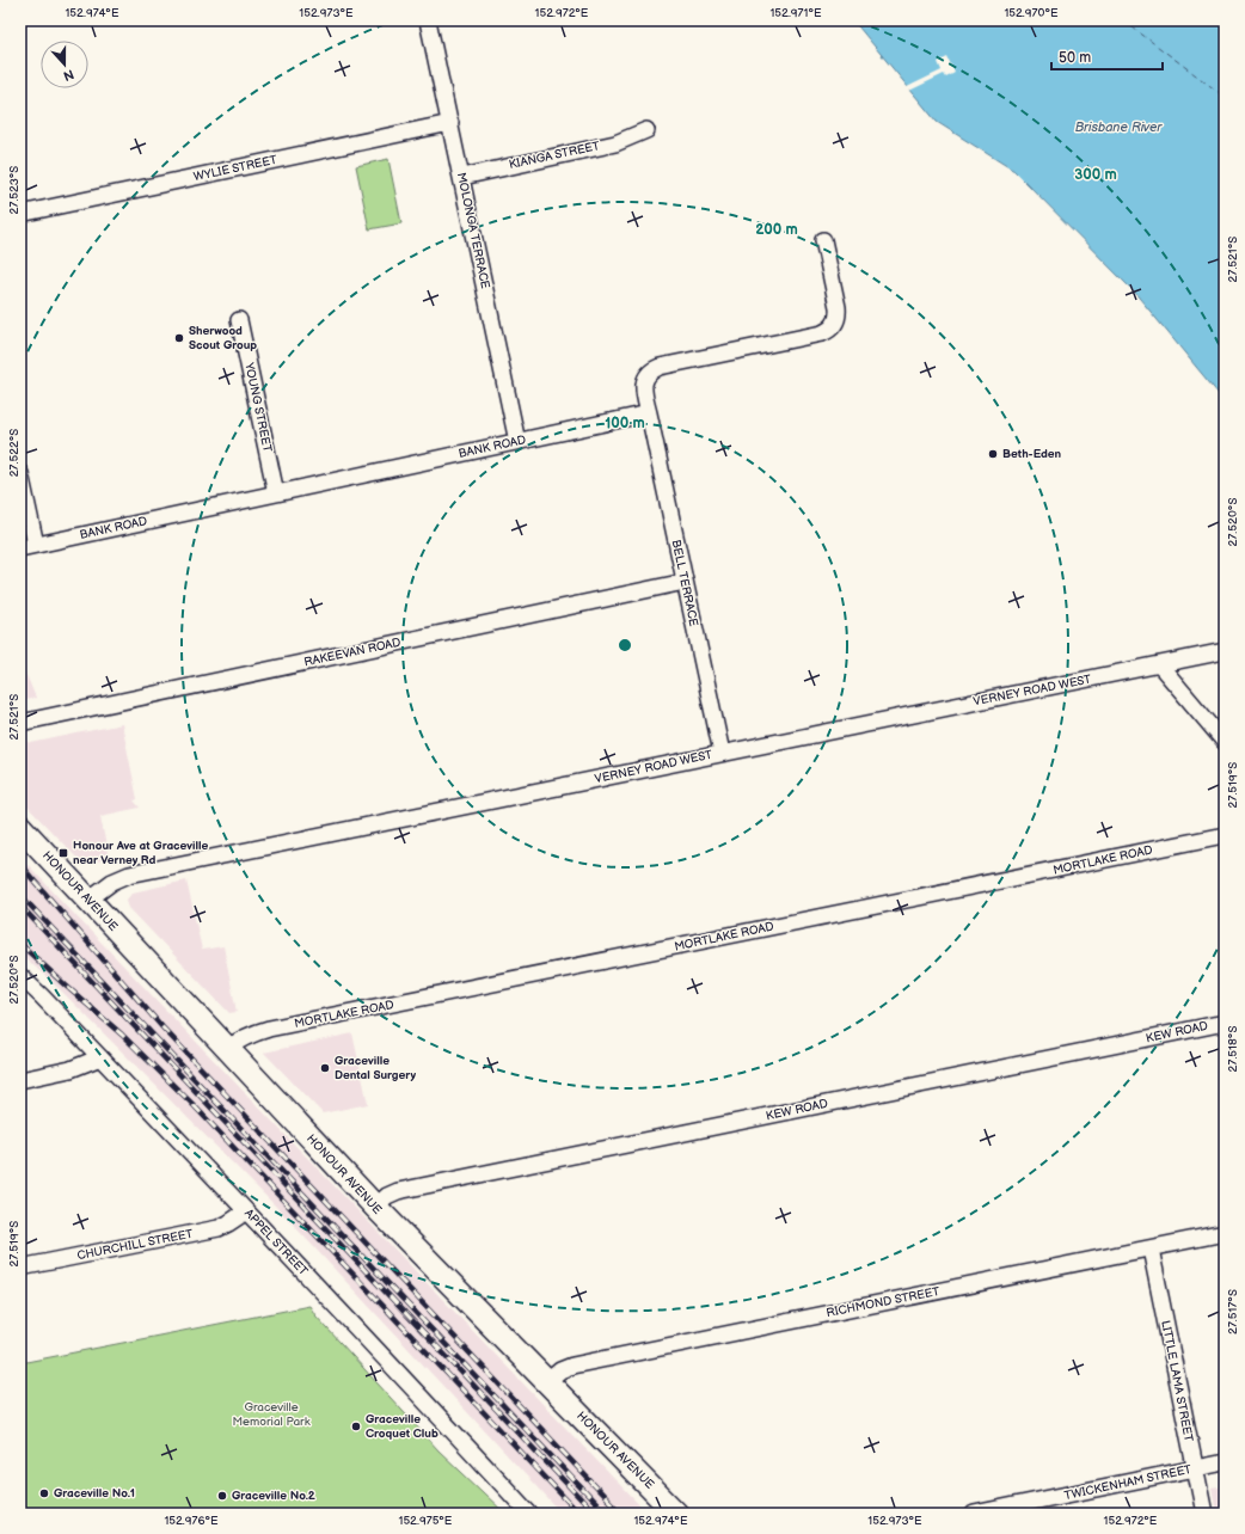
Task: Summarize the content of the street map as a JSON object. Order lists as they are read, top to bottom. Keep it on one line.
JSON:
{"streets":{"main road":["HONOUR AVENUE"],"street":["KIANGA STREET","WYLIE STREET","MOLONGA TERRACE","YOUNG STREET","BANK ROAD","BELL TERRACE","RAKEEVAN ROAD","VERNEY ROAD WEST","MORTLAKE ROAD","KEW ROAD","APPEL STREET","CHURCHILL STREET","RICHMOND STREET","LITTLE LAMA STREET","TWICKENHAM STREET"]},"crossings":[["KIANGA STREET","MOLONGA TERRACE"],["WYLIE STREET","MOLONGA TERRACE"],["MOLONGA TERRACE","BANK ROAD"],["YOUNG STREET","BANK ROAD"],["BANK ROAD","BELL TERRACE"],["BELL TERRACE","RAKEEVAN ROAD"],["BELL TERRACE","VERNEY ROAD WEST"],["VERNEY ROAD WEST","HONOUR AVENUE"],["MORTLAKE ROAD","HONOUR AVENUE"],["HONOUR AVENUE","KEW ROAD"],["HONOUR AVENUE","RICHMOND STREET"],["APPEL STREET","CHURCHILL STREET"],["RICHMOND STREET","LITTLE LAMA STREET"],["LITTLE LAMA STREET","TWICKENHAM STREET"]],"water":["Brisbane River"],"parks":["Graceville Memorial Park"],"places":{"other":["Sherwood Scout Group","Beth-Eden","Graceville Dental Surgery","Graceville Croquet Club","Graceville No.1","Graceville No.2"],"transit":["Honour Ave at Graceville near Verney Rd"]},"scale_bar":"50 m","north":"bottom","coordinates":["152.974°E","152.973°E","152.972°E","152.971°E","152.970°E","27.523°S","27.521°S","27.522°S","27.520°S","27.519°S","27.518°S","27.517°S","152.976°E","152.975°E"],"rings":["300 m","200 m","100 m"]}
